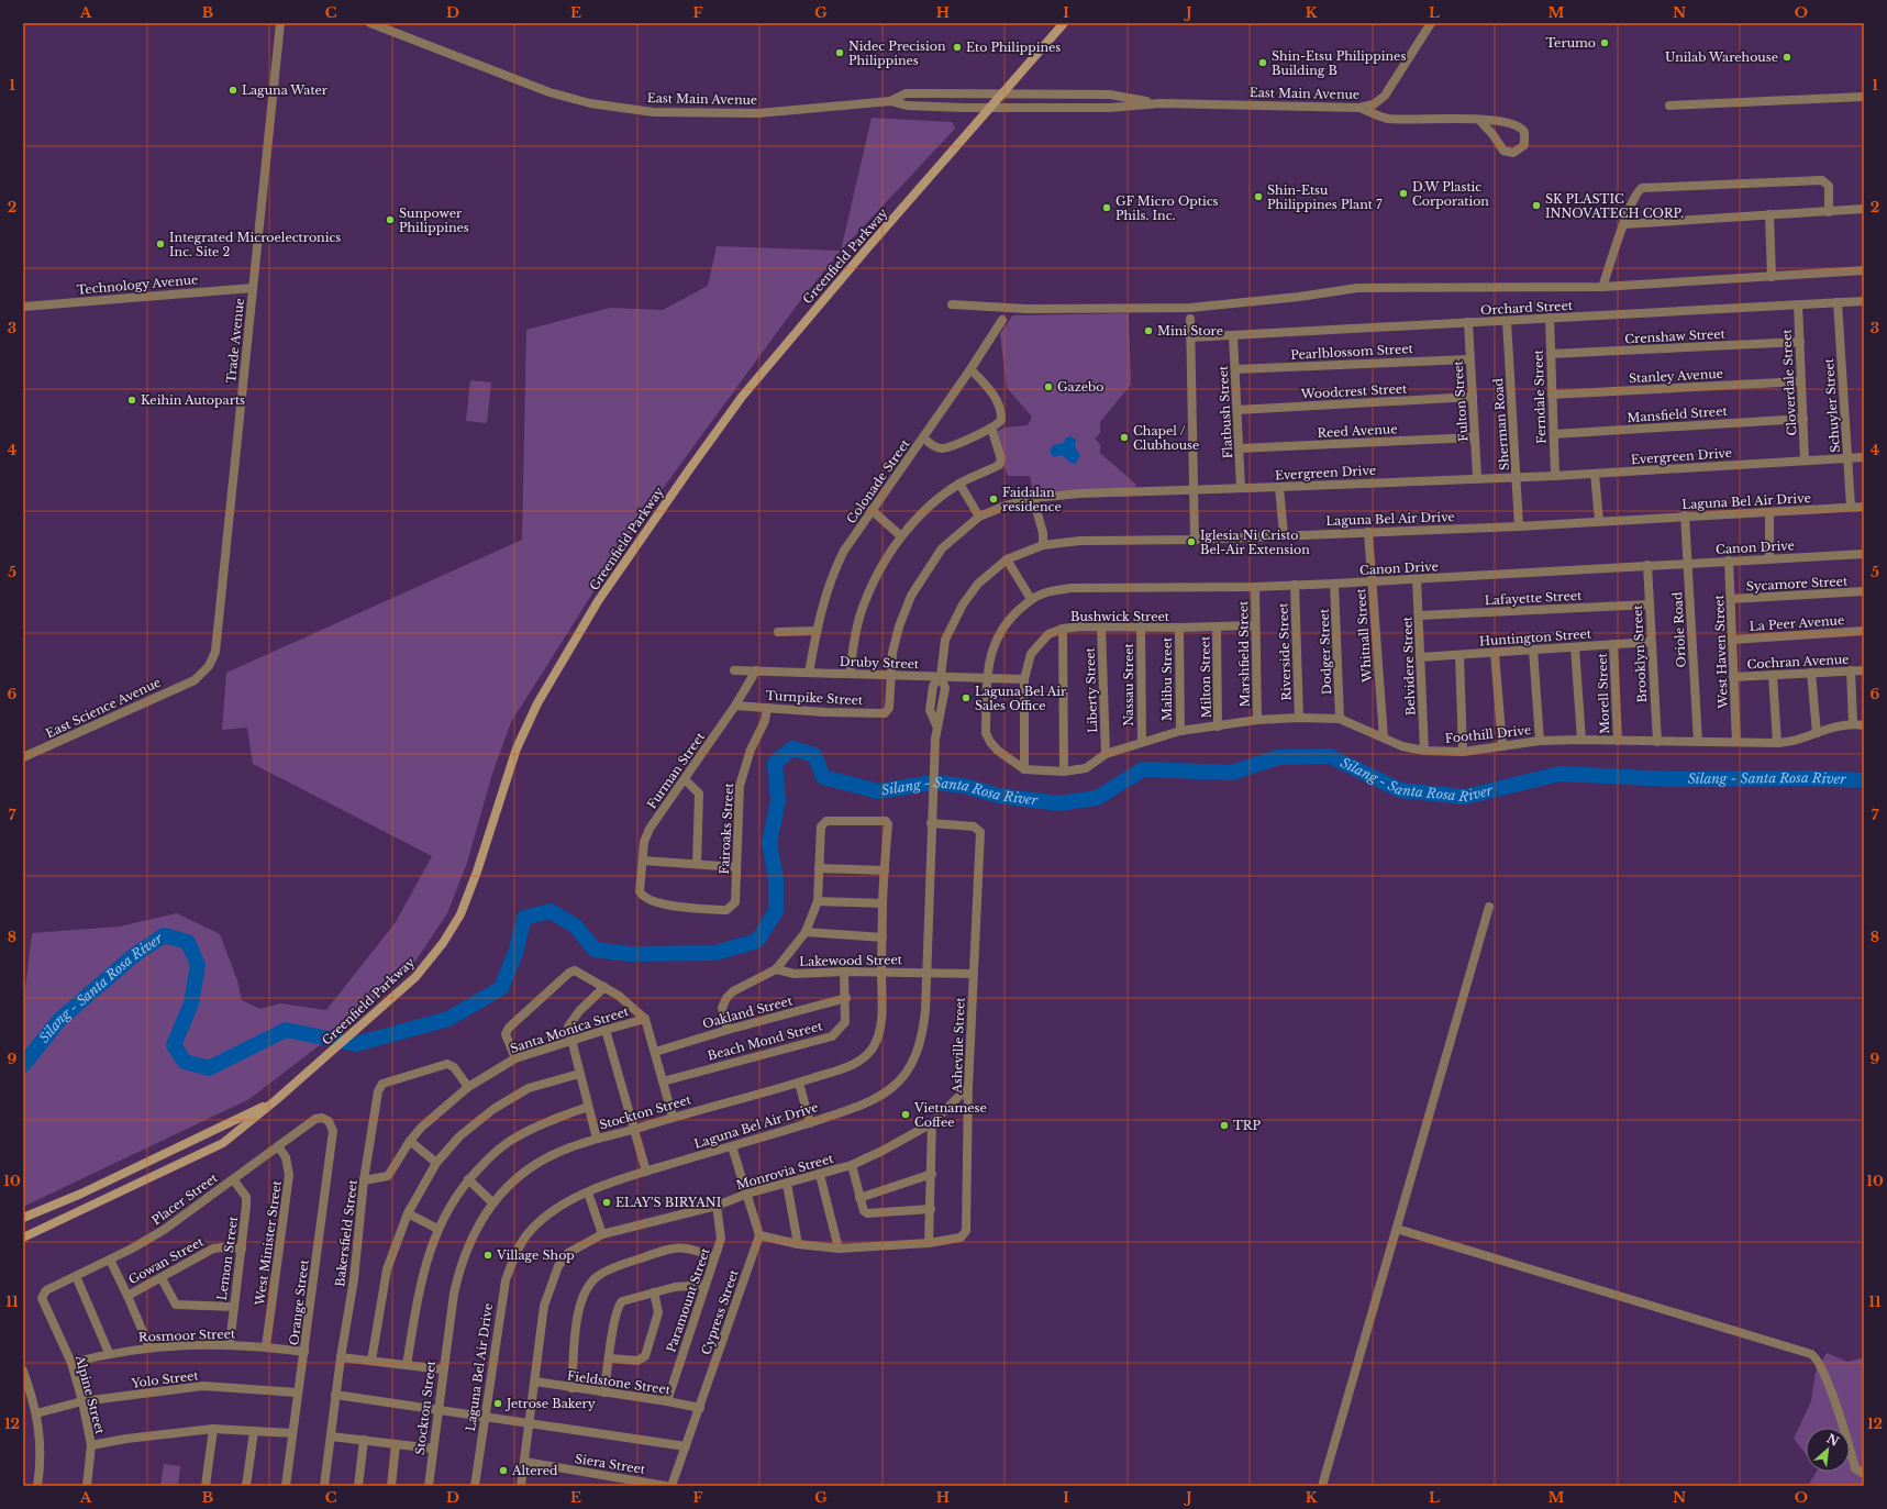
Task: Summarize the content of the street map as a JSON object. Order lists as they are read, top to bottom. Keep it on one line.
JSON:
{"streets":{"main road":["Greenfield Parkway"],"street":["East Main Avenue","Technology Avenue","Orchard Street","Crenshaw Street","Trade Avenue","Pearlblossom Street","Stanley Avenue","Cloverdale Street","Woodcrest Street","Ferndale Street","Fulton Street","Schuyler Street","Flatbush Street","Mansfield Street","Sherman Road","Reed Avenue","Evergreen Drive","Colonade Street","Laguna Bel Air Drive","Canon Drive","Sycamore Street","Lafayette Street","Bushwick Street","La Peer Avenue","Oriole Road","Whitnall Street","Huntington Street","Riverside Street","Dodger Street","West Haven Street","Marshfield Street","Brooklyn Street","Cochran Avenue","Druby Street","Belvidere Street","Milton Street","Malibu Street","Nassau Street","Liberty Street","Morell Street","Turnpike Street","East Science Avenue","Foothill Drive","Furman Street","Fairoaks Street","Lakewood Street","Oakland Street","Santa Monica Street","Beach Mond Street","Asheville Street","Stockton Street","Monrovia Street","Placer Street","Bakersfield Street","West Minister Street","Lemon Street","Gowan Street","Paramount Street","Orange Street","Cypress Street","Rosmoor Street","Yolo Street","Fieldstone Street","Alpine Street","Siera Street"]},"crossings":[["East Main Avenue","Greenfield Parkway"],["Technology Avenue","Trade Avenue"],["Orchard Street","Cloverdale Street"],["Orchard Street","Ferndale Street"],["Orchard Street","Fulton Street"],["Orchard Street","Schuyler Street"],["Orchard Street","Flatbush Street"],["Orchard Street","Sherman Road"],["Crenshaw Street","Cloverdale Street"],["Crenshaw Street","Ferndale Street"],["Trade Avenue","East Science Avenue"],["Pearlblossom Street","Fulton Street"],["Pearlblossom Street","Flatbush Street"],["Stanley Avenue","Cloverdale Street"],["Stanley Avenue","Ferndale Street"],["Cloverdale Street","Mansfield Street"],["Cloverdale Street","Evergreen Drive"],["Woodcrest Street","Fulton Street"],["Woodcrest Street","Flatbush Street"],["Ferndale Street","Mansfield Street"],["Ferndale Street","Evergreen Drive"],["Fulton Street","Reed Avenue"],["Fulton Street","Evergreen Drive"],["Schuyler Street","Evergreen Drive"],["Schuyler Street","Laguna Bel Air Drive"],["Flatbush Street","Reed Avenue"],["Flatbush Street","Evergreen Drive"],["Sherman Road","Evergreen Drive"],["Sherman Road","Laguna Bel Air Drive"],["Evergreen Drive","Druby Street"],["Evergreen Drive","Turnpike Street"],["Colonade Street","Druby Street"],["Laguna Bel Air Drive","Oriole Road"],["Laguna Bel Air Drive","Whitnall Street"],["Laguna Bel Air Drive","Druby Street"],["Laguna Bel Air Drive","Lakewood Street"],["Laguna Bel Air Drive","Asheville Street"],["Canon Drive","Oriole Road"],["Canon Drive","Whitnall Street"],["Canon Drive","Riverside Street"],["Canon Drive","Dodger Street"],["Canon Drive","West Haven Street"],["Canon Drive","Marshfield Street"],["Canon Drive","Brooklyn Street"],["Canon Drive","Druby Street"],["Canon Drive","Belvidere Street"],["Sycamore Street","West Haven Street"],["Lafayette Street","Brooklyn Street"],["Lafayette Street","Belvidere Street"],["Bushwick Street","Marshfield Street"],["Bushwick Street","Druby Street"],["Bushwick Street","Milton Street"],["Bushwick Street","Malibu Street"],["Bushwick Street","Nassau Street"],["Bushwick Street","Liberty Street"],["Bushwick Street","Foothill Drive"],["La Peer Avenue","West Haven Street"],["Oriole Road","Foothill Drive"],["Whitnall Street","Foothill Drive"],["Huntington Street","Brooklyn Street"],["Huntington Street","Belvidere Street"],["Huntington Street","Morell Street"],["Riverside Street","Foothill Drive"],["Dodger Street","Foothill Drive"],["West Haven Street","Cochran Avenue"],["West Haven Street","Foothill Drive"],["Marshfield Street","Foothill Drive"],["Brooklyn Street","Foothill Drive"],["Druby Street","Furman Street"],["Belvidere Street","Foothill Drive"],["Milton Street","Foothill Drive"],["Malibu Street","Foothill Drive"],["Nassau Street","Foothill Drive"],["Liberty Street","Foothill Drive"],["Morell Street","Foothill Drive"],["Turnpike Street","Furman Street"],["Turnpike Street","Fairoaks Street"],["Furman Street","Fairoaks Street"],["Lakewood Street","Beach Mond Street"],["Lakewood Street","Asheville Street"],["Lakewood Street","Stockton Street"],["Oakland Street","Beach Mond Street"],["Santa Monica Street","Bakersfield Street"],["Asheville Street","Monrovia Street"],["Asheville Street","Cypress Street"],["Monrovia Street","Paramount Street"],["Monrovia Street","Fieldstone Street"],["Monrovia Street","Siera Street"],["Placer Street","West Minister Street"],["Placer Street","Lemon Street"],["Placer Street","Orange Street"],["Placer Street","Alpine Street"],["West Minister Street","Rosmoor Street"],["Lemon Street","Gowan Street"],["Lemon Street","Rosmoor Street"],["Paramount Street","Fieldstone Street"],["Orange Street","Rosmoor Street"],["Orange Street","Yolo Street"],["Cypress Street","Fieldstone Street"],["Rosmoor Street","Alpine Street"],["Yolo Street","Alpine Street"]],"water":["Silang - Santa Rosa River"],"places":["Terumo","Eto Philippines","Nidec Precision Philippines","Unilab Warehouse","Shin-Etsu Philippines Building B","Laguna Water","D.W Plastic Corporation","Shin-Etsu Philippines Plant 7","SK PLASTIC INNOVATECH CORP.","GF Micro Optics Phils. Inc.","Sunpower Philippines","Integrated Microelectronics Inc. Site 2","Mini Store","Gazebo","Keihin Autoparts","Chapel / Clubhouse","Faidalan residence","Iglesia Ni Cristo Bel-Air Extension","Laguna Bel Air Sales Office","Vietnamese Coffee","TRP","ELAY’S BIRYANI","Village Shop","Jetrose Bakery","Altered"],"north":"top right","grid":{"columns":["A","B","C","D","E","F","G","H","I","J","K","L","M","N","O"],"rows":["1","2","3","4","5","6","7","8","9","10","11","12"]}}
